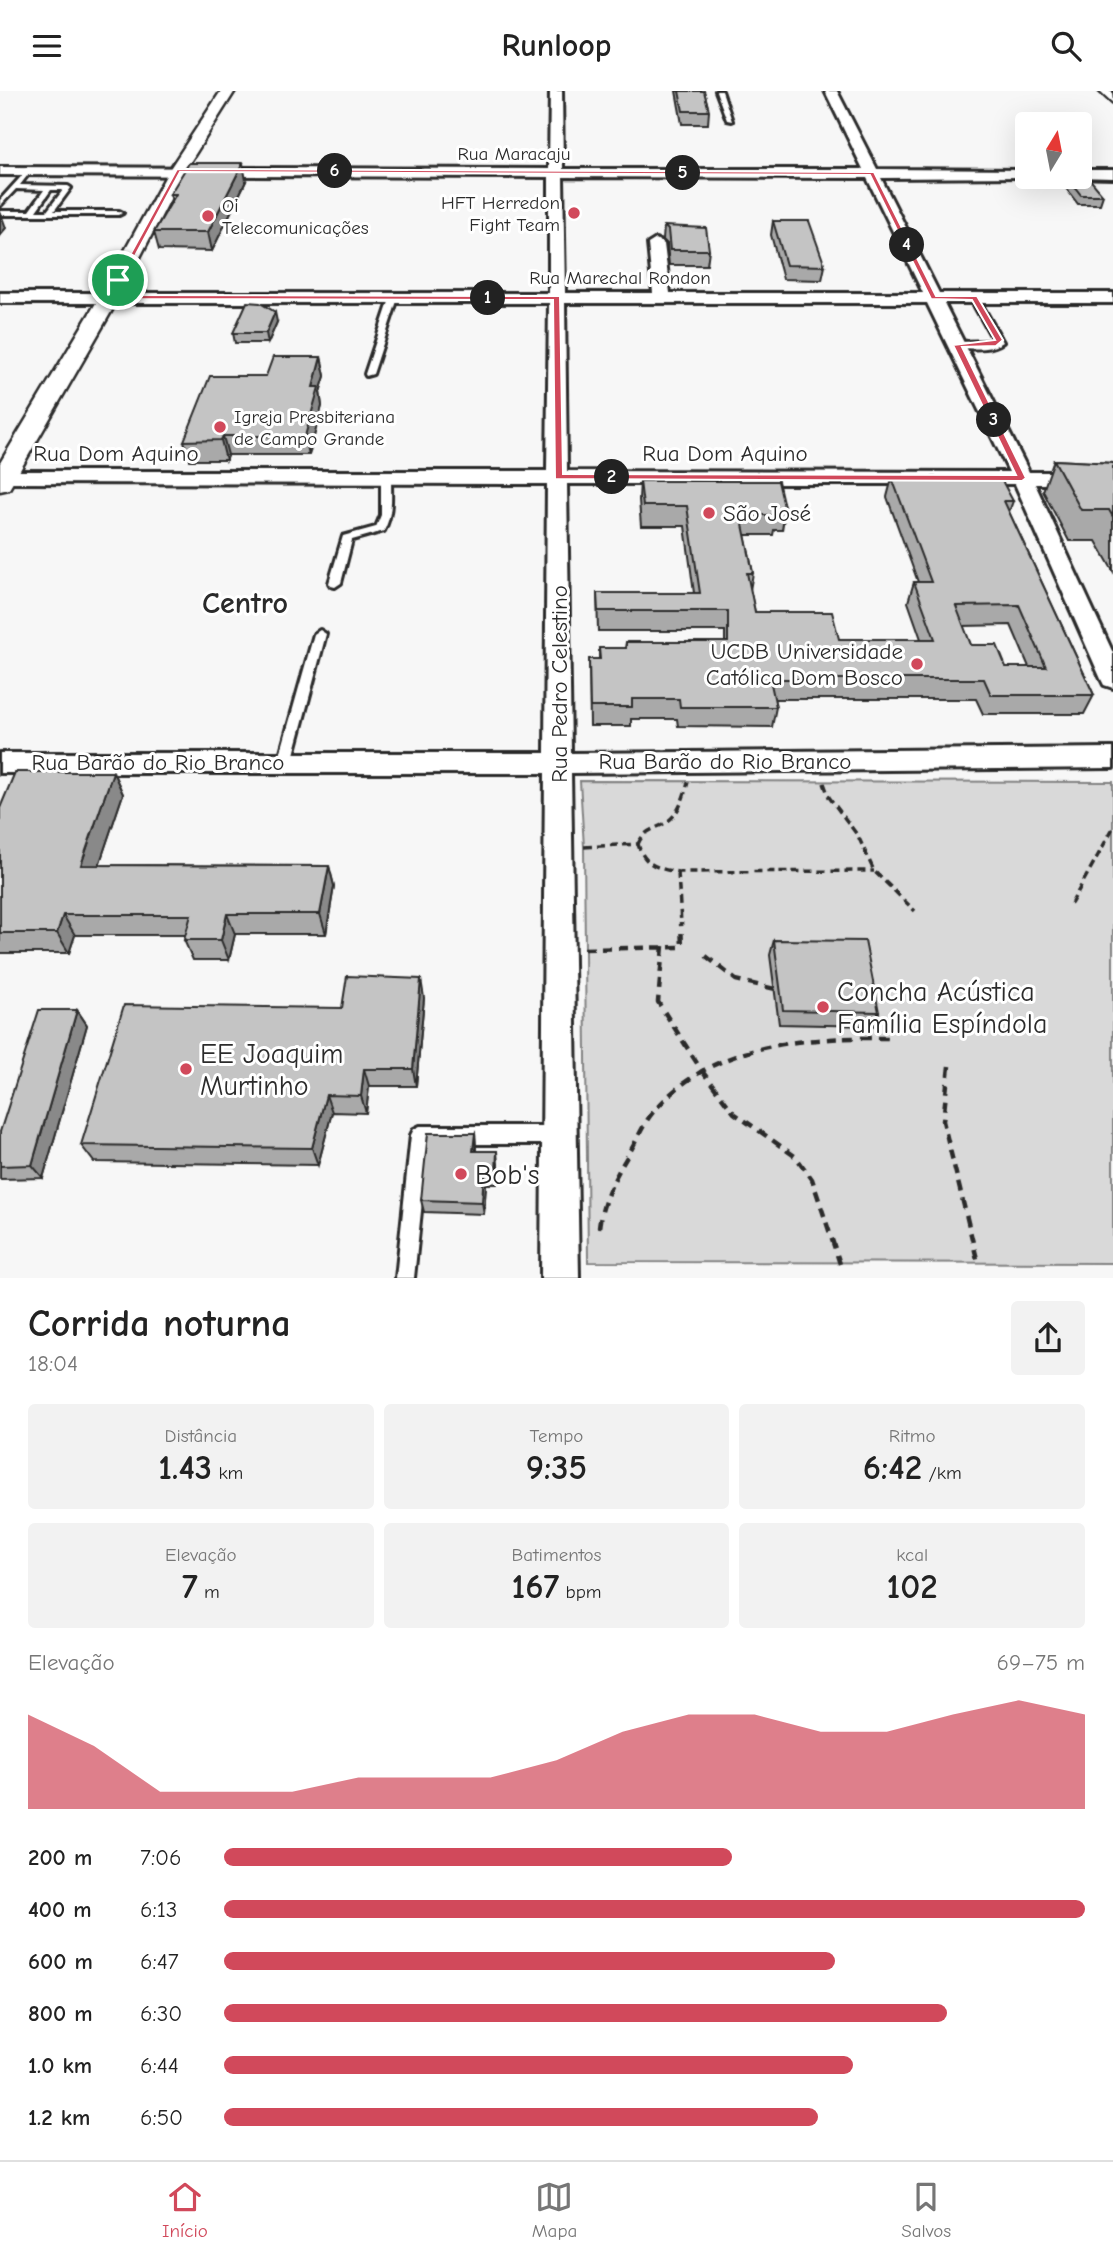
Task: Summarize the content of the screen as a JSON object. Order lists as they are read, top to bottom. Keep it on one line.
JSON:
{"streets":{"street":["Rua Maracaju","Rua Marechal Rondon","Rua Dom Aquino","Rua Pedro Celestino","Rua Barão do Rio Branco"]},"crossings":[["Rua Maracaju","Rua Pedro Celestino"],["Rua Marechal Rondon","Rua Pedro Celestino"],["Rua Dom Aquino","Rua Pedro Celestino"],["Rua Pedro Celestino","Rua Barão do Rio Branco"]],"districts":["Centro"],"places":["HFT Herredon Fight Team","Oi Telecomunicações","Igreja Presbiteriana de Campo Grande","São José","UCDB Universidade Católica Dom Bosco","Concha Acústica Família Espíndola","EE Joaquim Murtinho","Bob's"],"north":"top","page":{"header":"Runloop","pins":["6","5","4","1","3","2"],"heading":["Corrida noturna","18:04"],"stats":[["Distância","1.43 km"],["Tempo","9:35"],["Ritmo","6:42 /km"],["Elevação","7 m"],["Batimentos","167 bpm"],["kcal","102"]],"chart":["Elevação","69–75 m"],"list":[{"name":"200 m","note":"7:06"},{"name":"400 m","note":"6:13"},{"name":"600 m","note":"6:47"},{"name":"800 m","note":"6:30"},{"name":"1.0 km","note":"6:44"},{"name":"1.2 km","note":"6:50"}],"tabs":["Início","Mapa","Salvos"]}}
